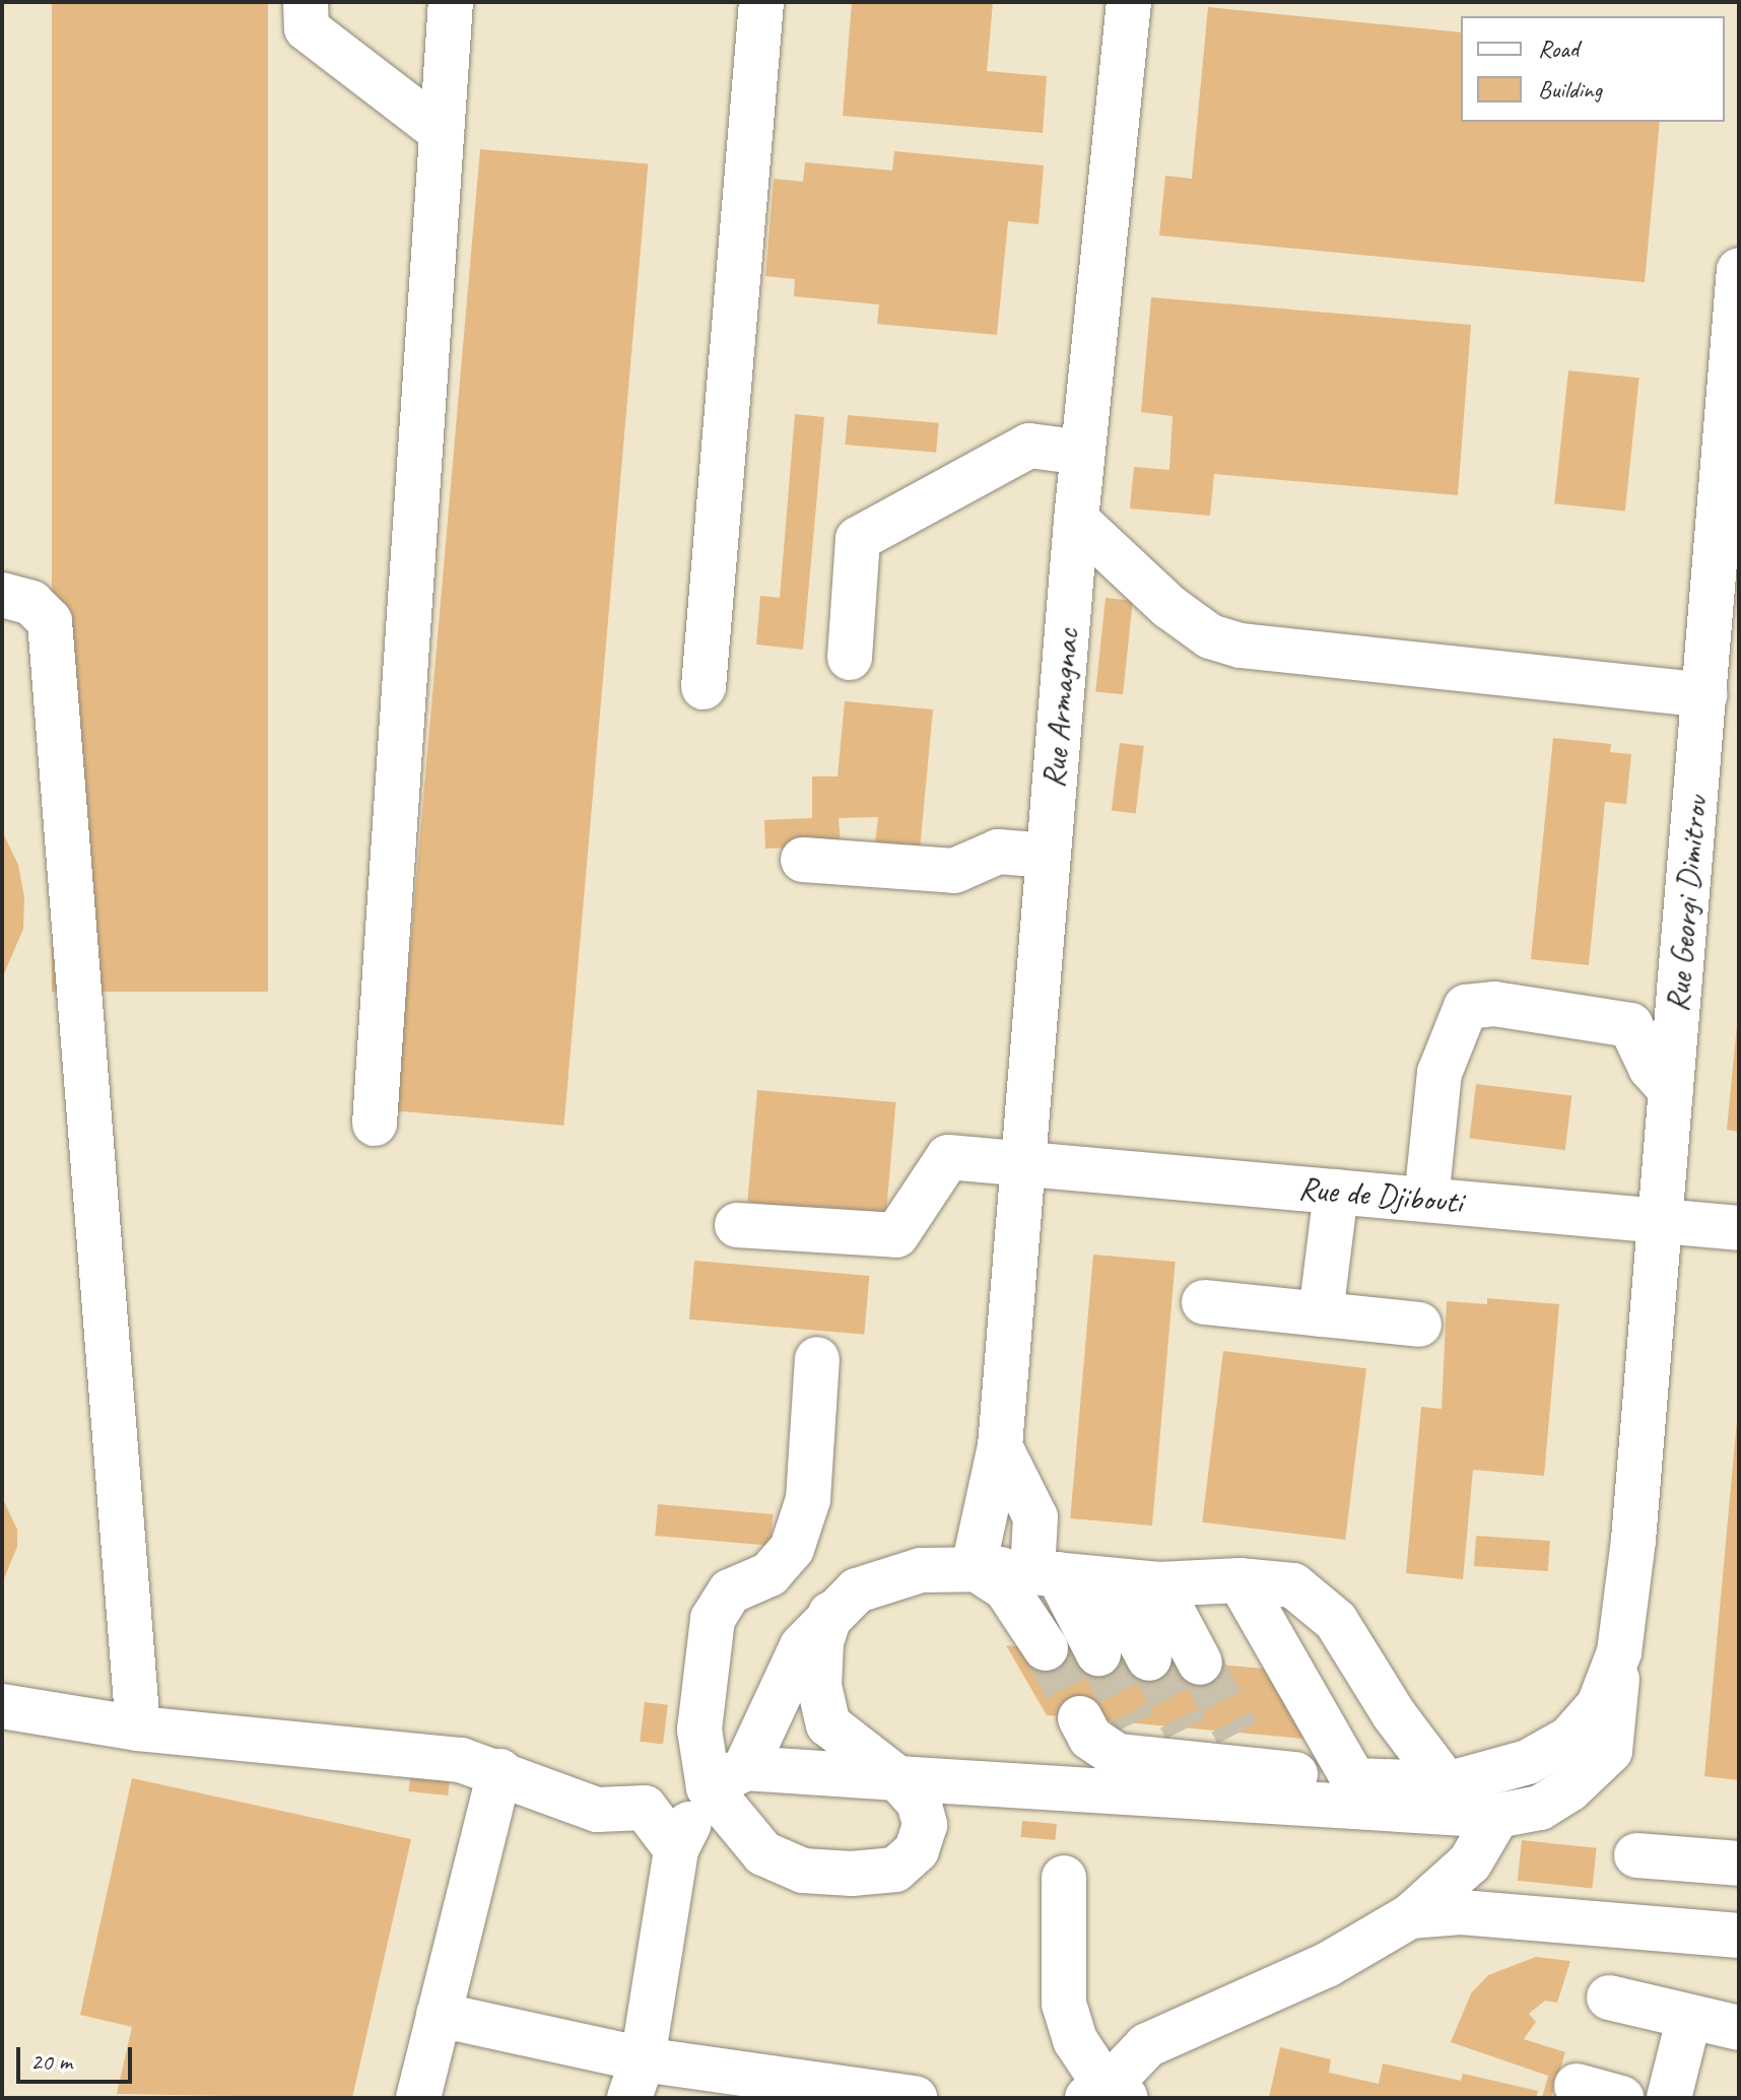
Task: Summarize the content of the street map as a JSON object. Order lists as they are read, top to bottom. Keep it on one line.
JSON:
{"streets":{"street":["Rue Armagnac","Rue Georgi Dimitrov","Rue de Djibouti"]},"crossings":[["Rue Armagnac","Rue de Djibouti"],["Rue Georgi Dimitrov","Rue de Djibouti"]],"legend":["Road","Building"],"scale_bar":"20 m"}
